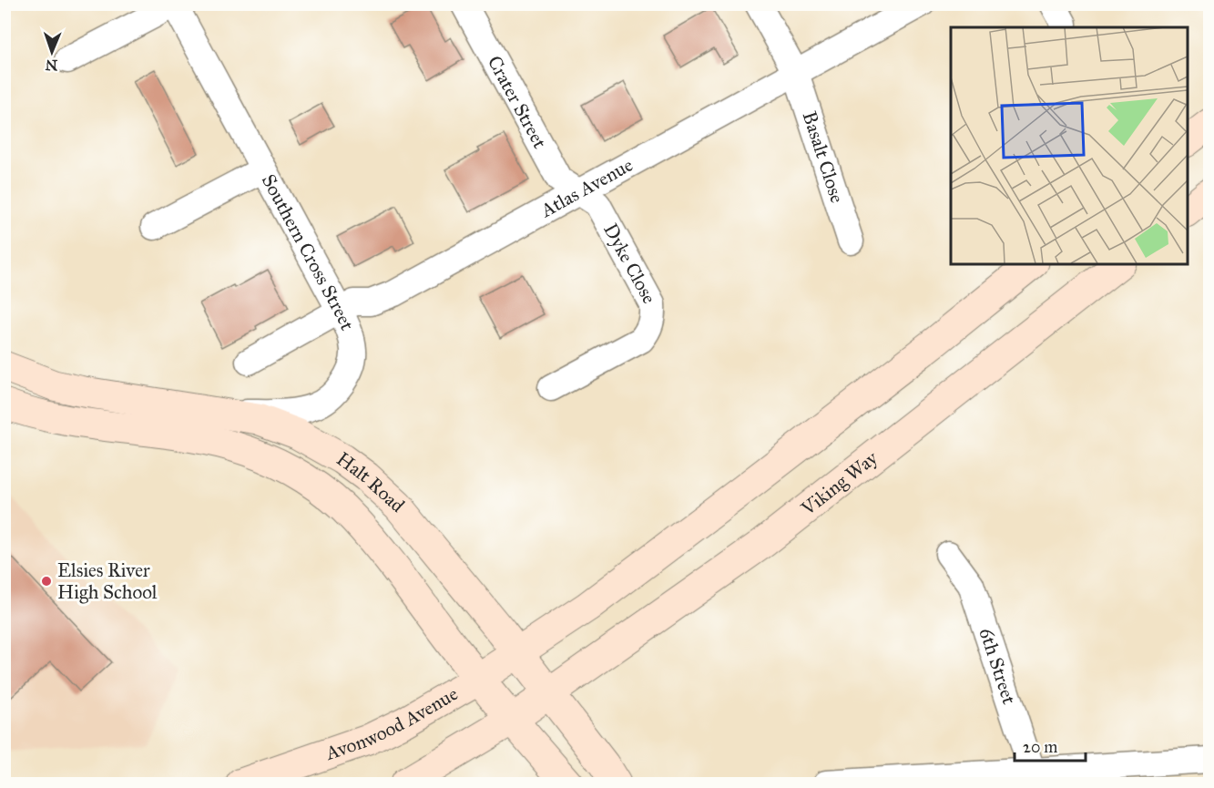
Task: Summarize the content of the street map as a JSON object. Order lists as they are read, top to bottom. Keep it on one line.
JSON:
{"streets":{"main road":["Halt Road","Viking Way","Avonwood Avenue"],"street":["Crater Street","Basalt Close","Atlas Avenue","Southern Cross Street","Dyke Close","6th Street"]},"crossings":[["Crater Street","Atlas Avenue"],["Crater Street","Dyke Close"],["Basalt Close","Atlas Avenue"],["Atlas Avenue","Southern Cross Street"],["Atlas Avenue","Dyke Close"],["Southern Cross Street","Halt Road"],["Halt Road","Viking Way"],["Halt Road","Avonwood Avenue"]],"places":["Elsies River High School"],"scale_bar":"20 m","north":"bottom"}
